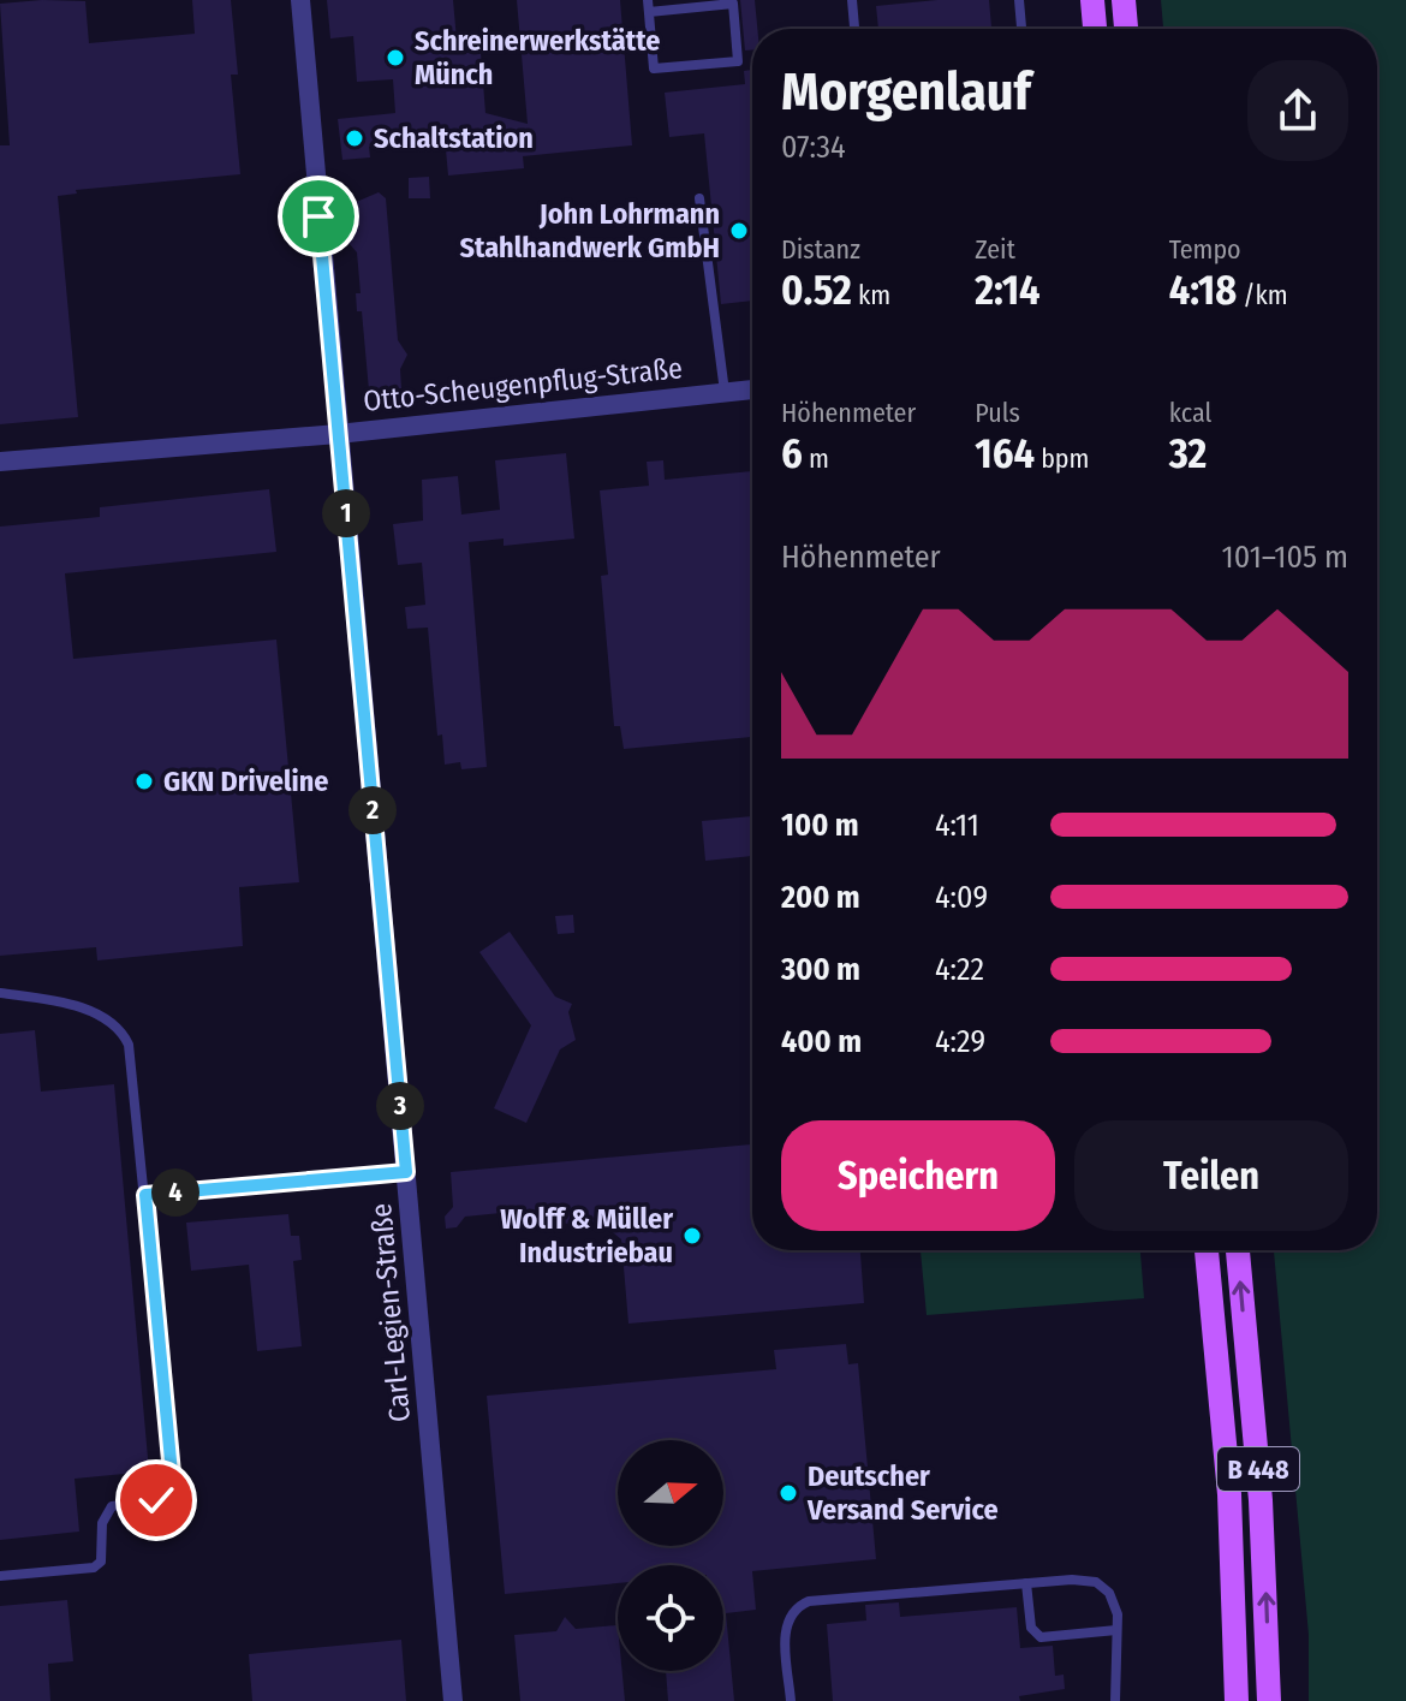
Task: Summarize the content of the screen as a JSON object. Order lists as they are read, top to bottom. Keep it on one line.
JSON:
{"streets":{"main road":["B 448"],"street":["Otto-Scheugenpflug-Straße","Carl-Legien-Straße"]},"crossings":[["Otto-Scheugenpflug-Straße","Carl-Legien-Straße"]],"places":["Schreinerwerkstätte Münch","Schaltstation","John Lohrmann Stahlhandwerk GmbH","GKN Driveline","Wolff & Müller Industriebau","Deutscher Versand Service"],"north":"right","page":{"heading":["Morgenlauf","07:34"],"stats":[["Distanz","0.52 km"],["Zeit","2:14"],["Tempo","4:18 /km"],["Höhenmeter","6 m"],["Puls","164 bpm"],["kcal","32"]],"pins":["1","2","3","4"],"chart":["Höhenmeter","101–105 m"],"list":[{"name":"100 m","note":"4:11"},{"name":"200 m","note":"4:09"},{"name":"300 m","note":"4:22"},{"name":"400 m","note":"4:29"}],"buttons":["Speichern","Teilen"]}}
